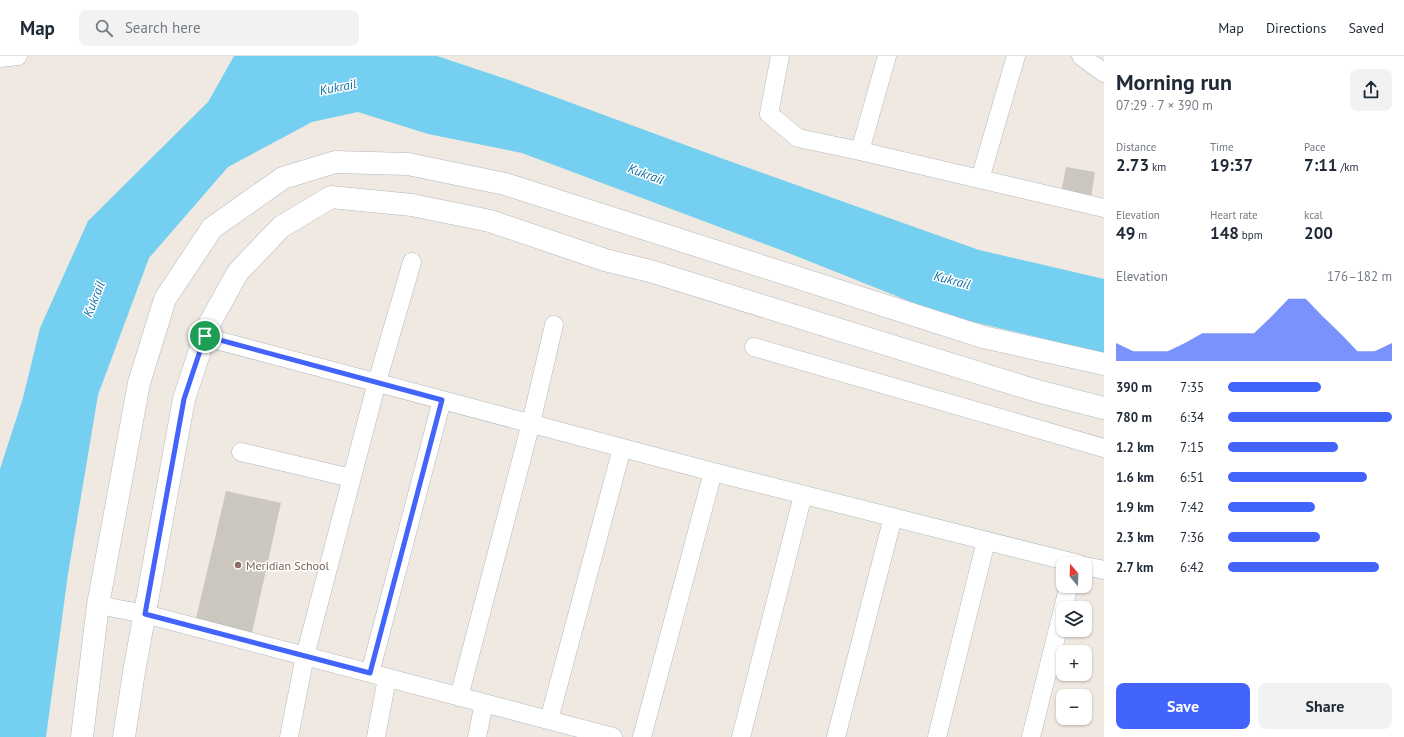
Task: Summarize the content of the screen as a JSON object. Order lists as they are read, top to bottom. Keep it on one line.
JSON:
{"water":["Kukrail"],"places":["Meridian School"],"north":"top","page":{"header":"Map","search":"Search here","nav":["Map","Directions","Saved"],"heading":["Morning run","07:29 · 7 × 390 m"],"stats":[["Distance","2.73 km"],["Time","19:37"],["Pace","7:11 /km"],["Elevation","49 m"],["Heart rate","148 bpm"],["kcal","200"]],"chart":["Elevation","176–182 m"],"list":[{"name":"390 m","note":"7:35"},{"name":"780 m","note":"6:34"},{"name":"1.2 km","note":"7:15"},{"name":"1.6 km","note":"6:51"},{"name":"1.9 km","note":"7:42"},{"name":"2.3 km","note":"7:36"},{"name":"2.7 km","note":"6:42"}],"map_buttons":["+","−"],"buttons":["Save","Share"]}}
